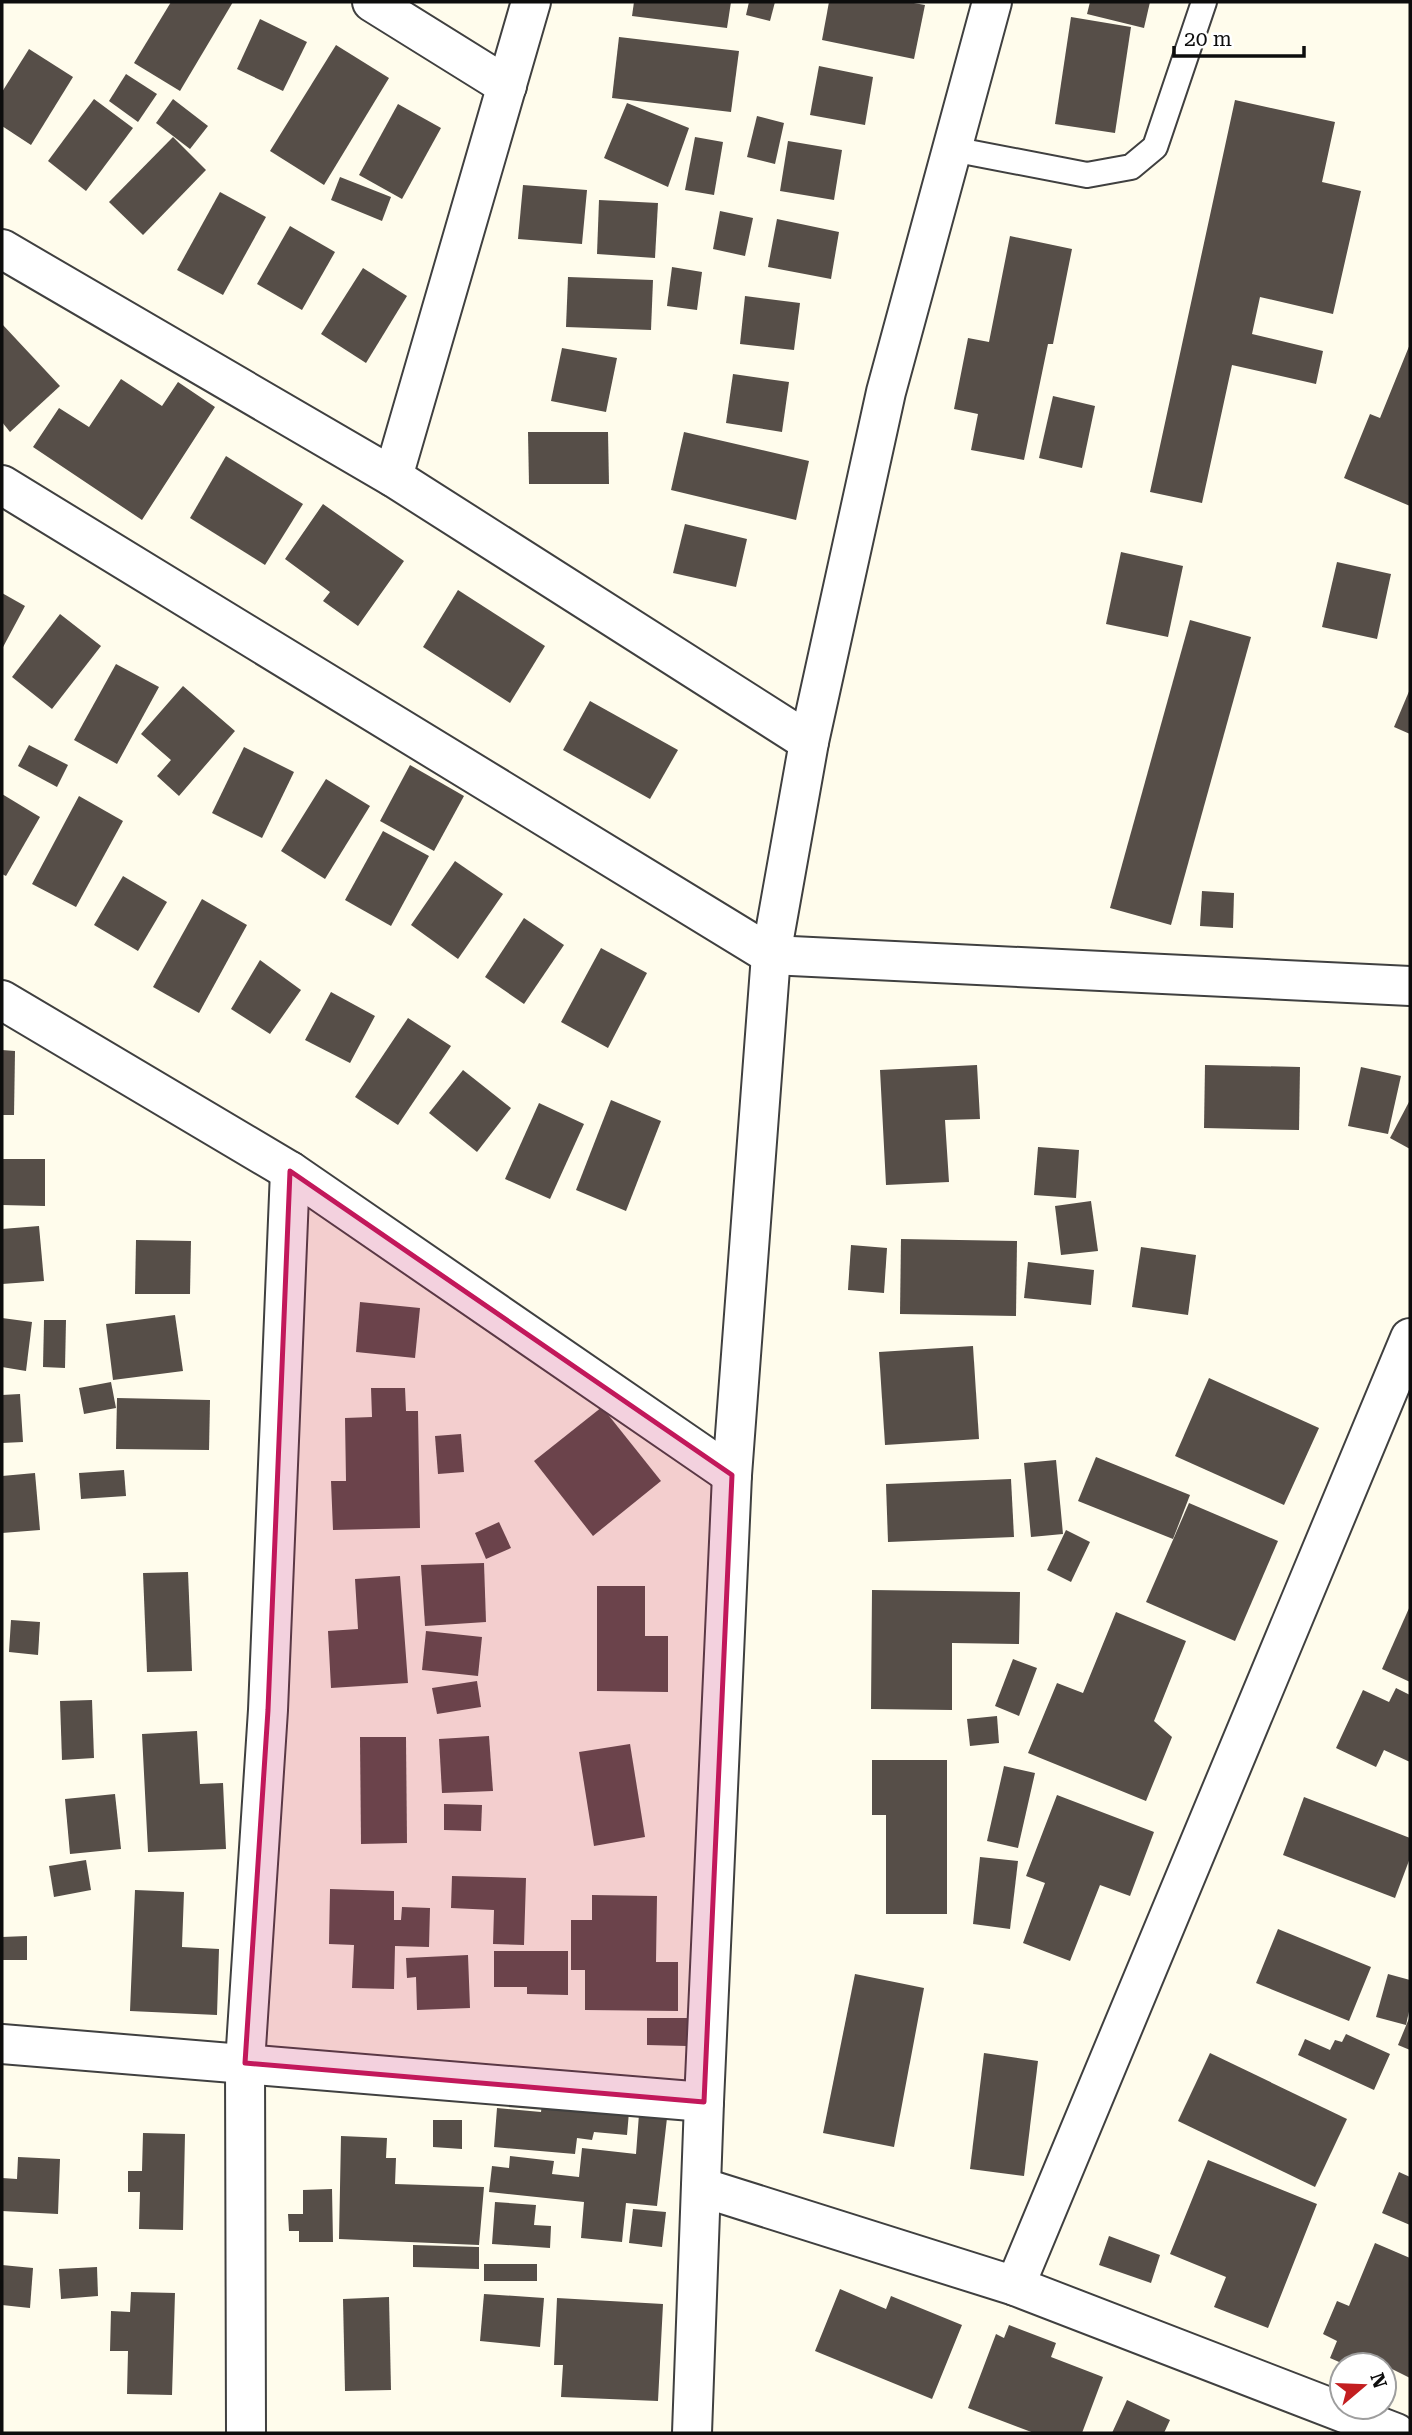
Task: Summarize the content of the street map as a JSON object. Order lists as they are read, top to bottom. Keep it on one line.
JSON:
{"scale_bar":"20 m","north":"right"}
